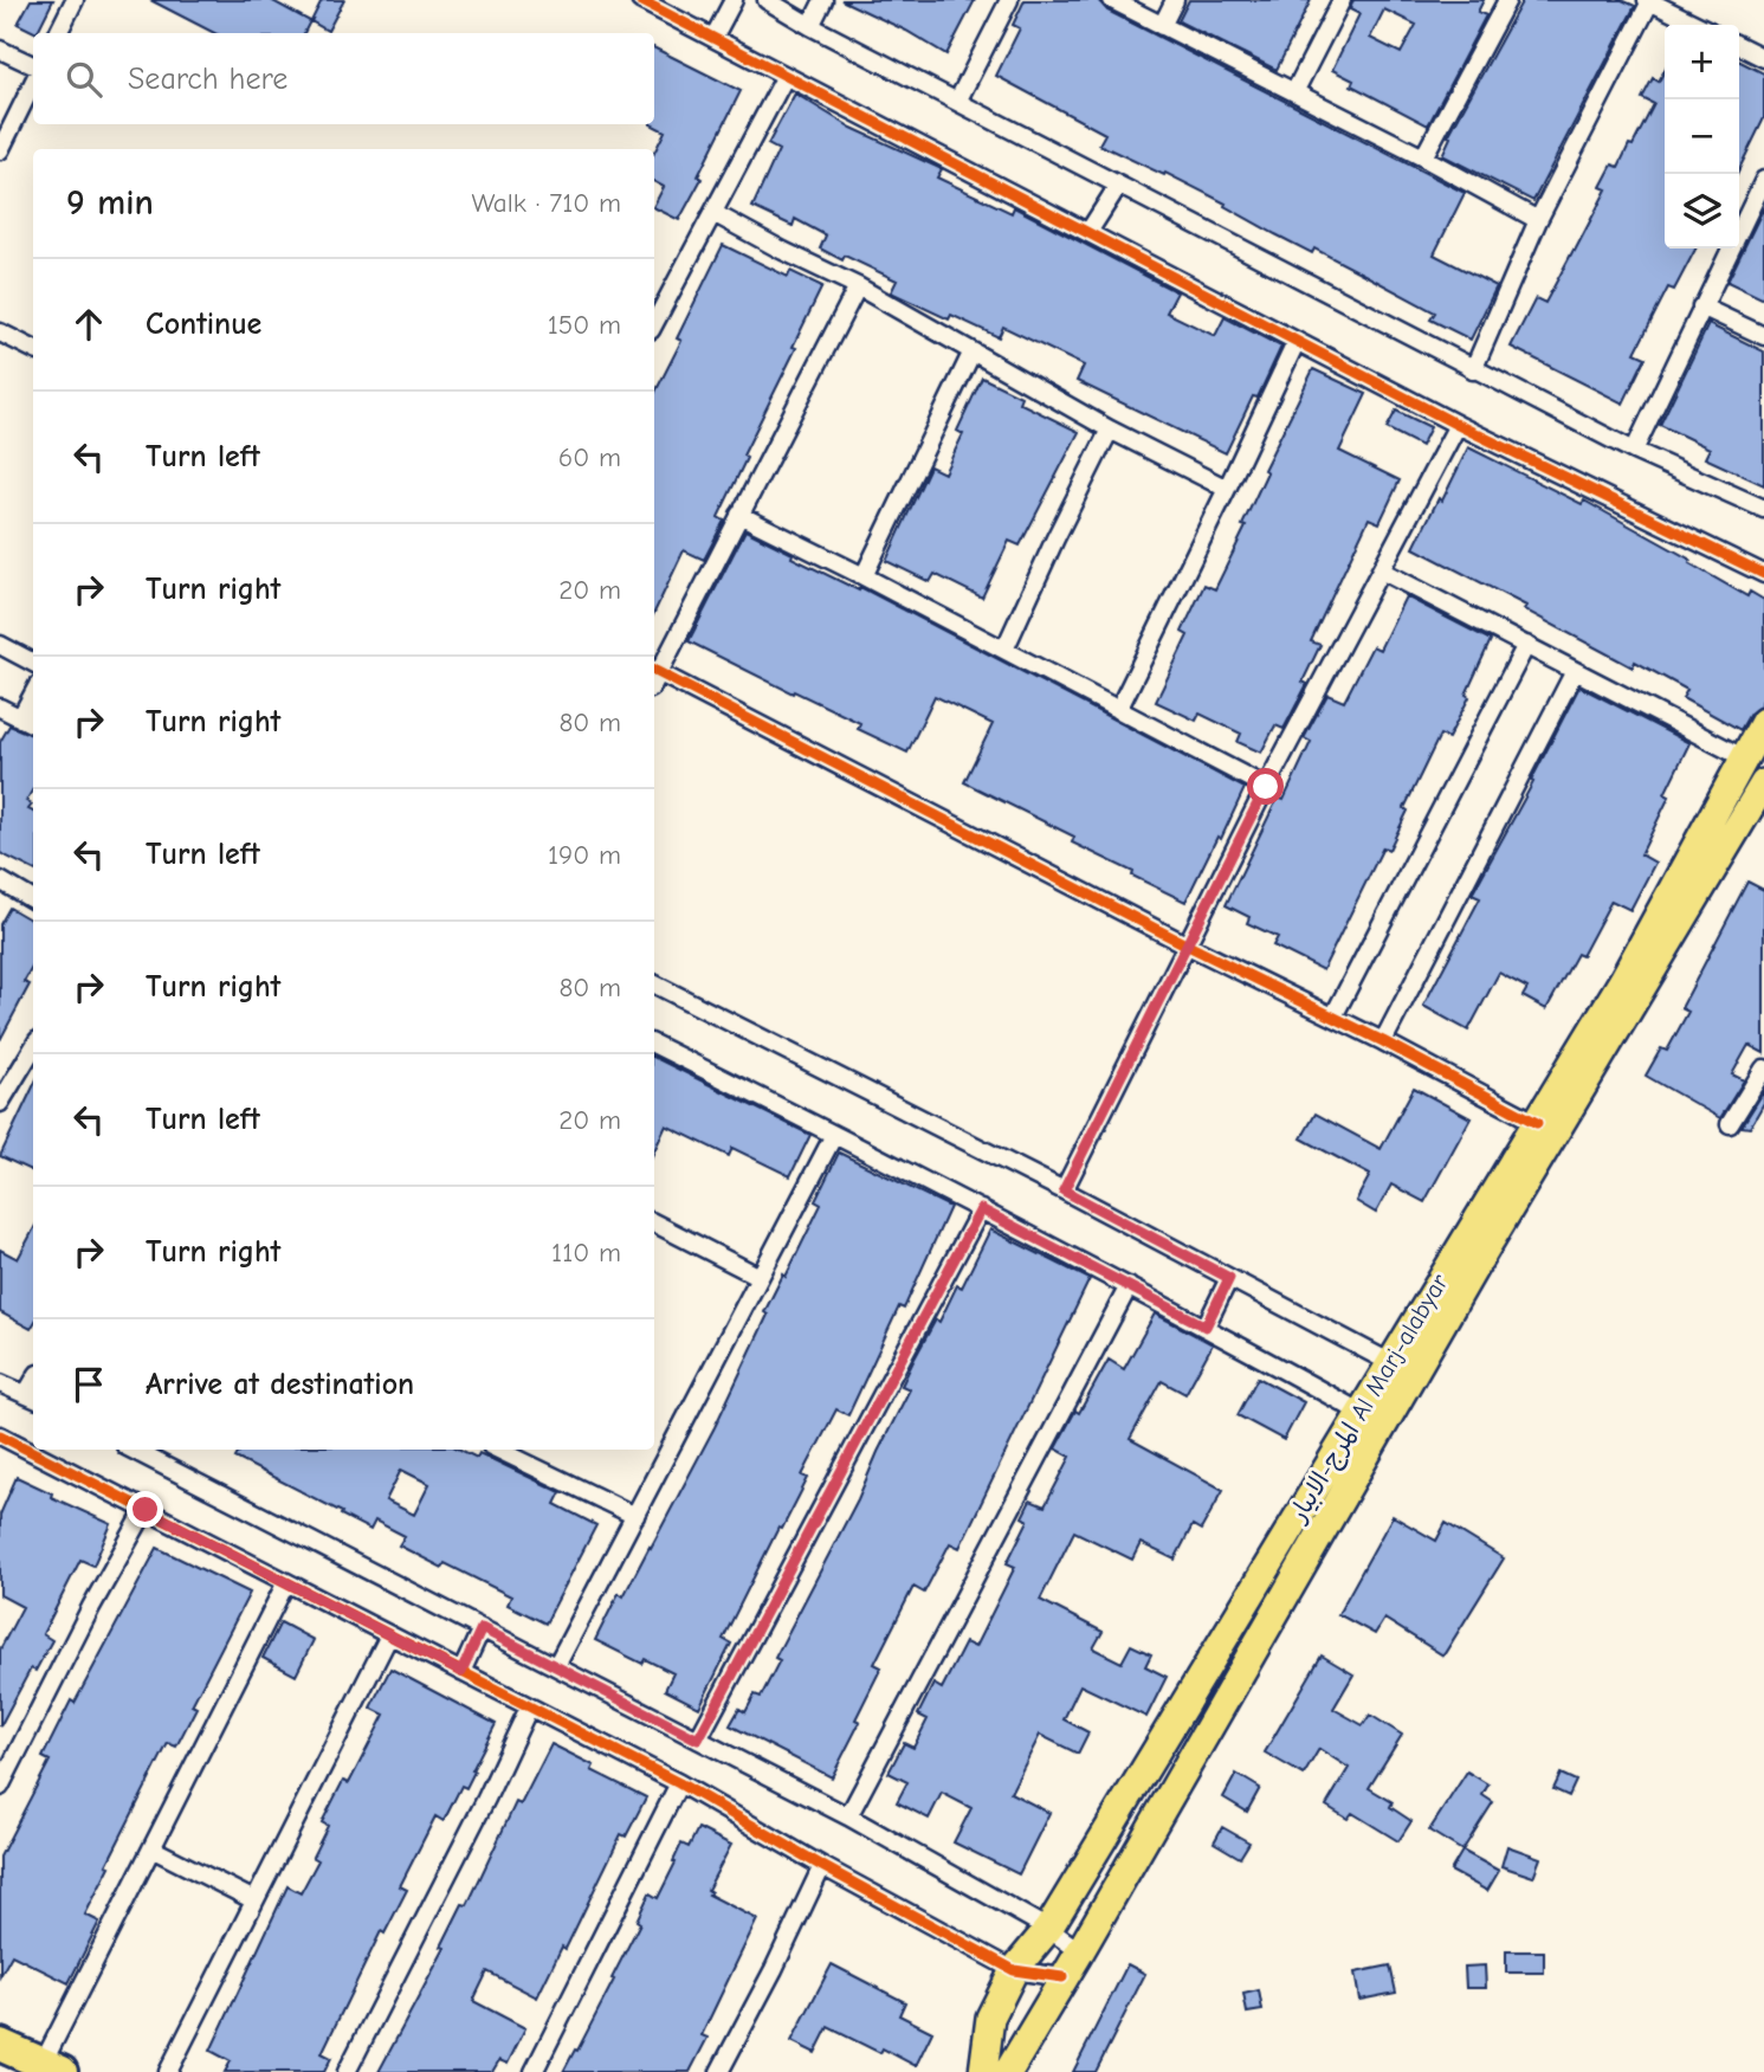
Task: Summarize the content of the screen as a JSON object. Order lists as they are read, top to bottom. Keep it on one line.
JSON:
{"streets":{"main road":["المرج-الابيار Al Marj-alabyar"]},"page":{"map_buttons":["+","−"],"search":"Search here","heading":["9 min","Walk · 710 m"],"list":[["Continue","150 m"],["Turn left","60 m"],["Turn right","20 m"],["Turn right","80 m"],["Turn left","190 m"],["Turn right","80 m"],["Turn left","20 m"],["Turn right","110 m"],"Arrive at destination"]}}
